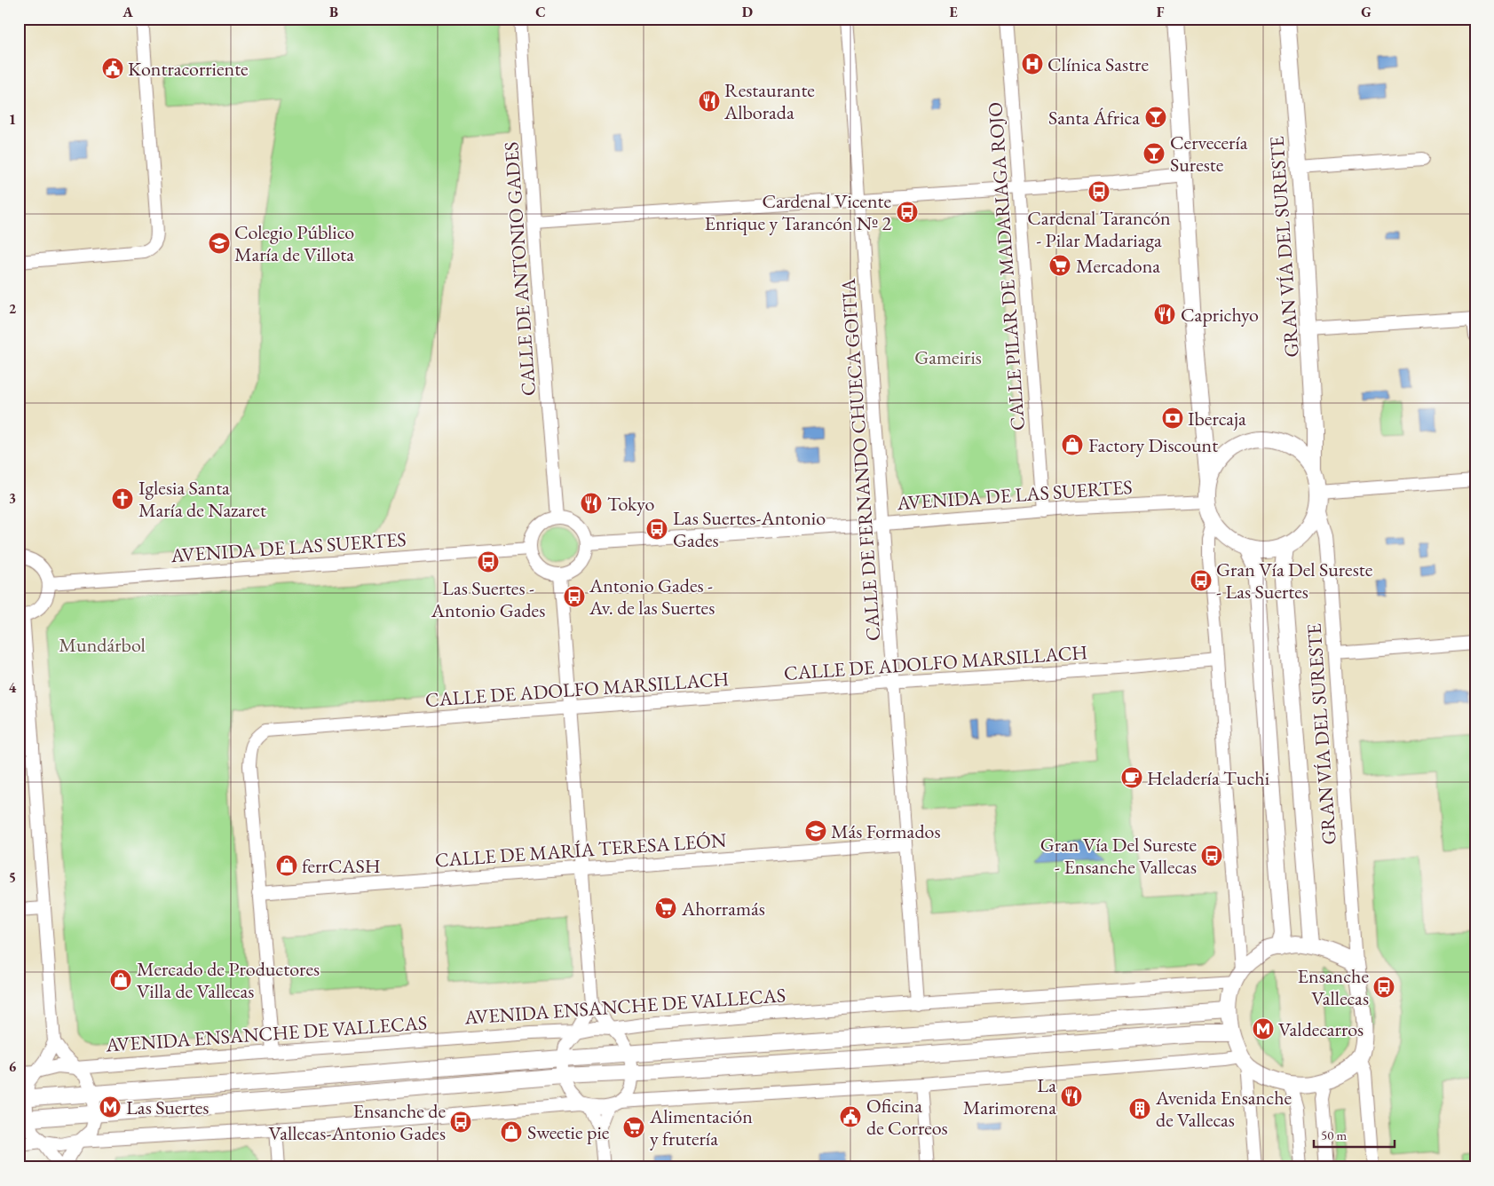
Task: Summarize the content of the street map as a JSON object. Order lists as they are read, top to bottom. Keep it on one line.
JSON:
{"streets":{"main road":["GRAN VÍA DEL SURESTE"],"street":["CALLE PILAR DE MADARIAGA ROJO","CALLE DE ANTONIO GADES","CALLE DE FERNANDO CHUECA GOITIA","AVENIDA DE LAS SUERTES","CALLE DE ADOLFO MARSILLACH","CALLE DE MARÍA TERESA LEÓN","AVENIDA ENSANCHE DE VALLECAS"]},"crossings":[["GRAN VÍA DEL SURESTE","AVENIDA DE LAS SUERTES"],["GRAN VÍA DEL SURESTE","AVENIDA ENSANCHE DE VALLECAS"],["CALLE PILAR DE MADARIAGA ROJO","AVENIDA DE LAS SUERTES"],["CALLE DE ANTONIO GADES","AVENIDA DE LAS SUERTES"],["CALLE DE FERNANDO CHUECA GOITIA","AVENIDA DE LAS SUERTES"],["CALLE DE FERNANDO CHUECA GOITIA","CALLE DE ADOLFO MARSILLACH"],["CALLE DE FERNANDO CHUECA GOITIA","CALLE DE MARÍA TERESA LEÓN"],["CALLE DE FERNANDO CHUECA GOITIA","AVENIDA ENSANCHE DE VALLECAS"],["CALLE DE ADOLFO MARSILLACH","CALLE DE MARÍA TERESA LEÓN"],["CALLE DE ADOLFO MARSILLACH","AVENIDA ENSANCHE DE VALLECAS"]],"parks":["Gameiris","Mundárbol"],"places":{"hospital":["Clínica Sastre"],"public building":["Kontracorriente","Oficina de Correos"],"restaurant":["Restaurante Alborada","Caprichyo","Tokyo","La Marimorena"],"bar":["Santa África","Cervecería Sureste"],"bus stop":["Cardenal Tarancón - Pilar Madariaga","Cardenal Vicente Enrique y Tarancón Nº 2","Las Suertes-Antonio Gades","Las Suertes - Antonio Gades","Gran Vía Del Sureste - Las Suertes","Antonio Gades - Av. de las Suertes","Gran Vía Del Sureste - Ensanche Vallecas","Ensanche Vallecas","Ensanche de Vallecas-Antonio Gades"],"school or university":["Colegio Público María de Villota","Más Formados"],"supermarket":["Mercadona","Ahorramás","Alimentación y frutería"],"bank":["Ibercaja"],"shop":["Factory Discount","ferrCASH","Mercado de Productores Villa de Vallecas","Sweetie pie"],"church":["Iglesia Santa María de Nazaret"],"cafe":["Heladería Tuchi"],"metro station":["Valdecarros","Las Suertes"],"building":["Avenida Ensanche de Vallecas"]},"scale_bar":"50 m","grid":{"columns":["A","B","C","D","E","F","G"],"rows":["1","2","3","4","5","6"]}}
